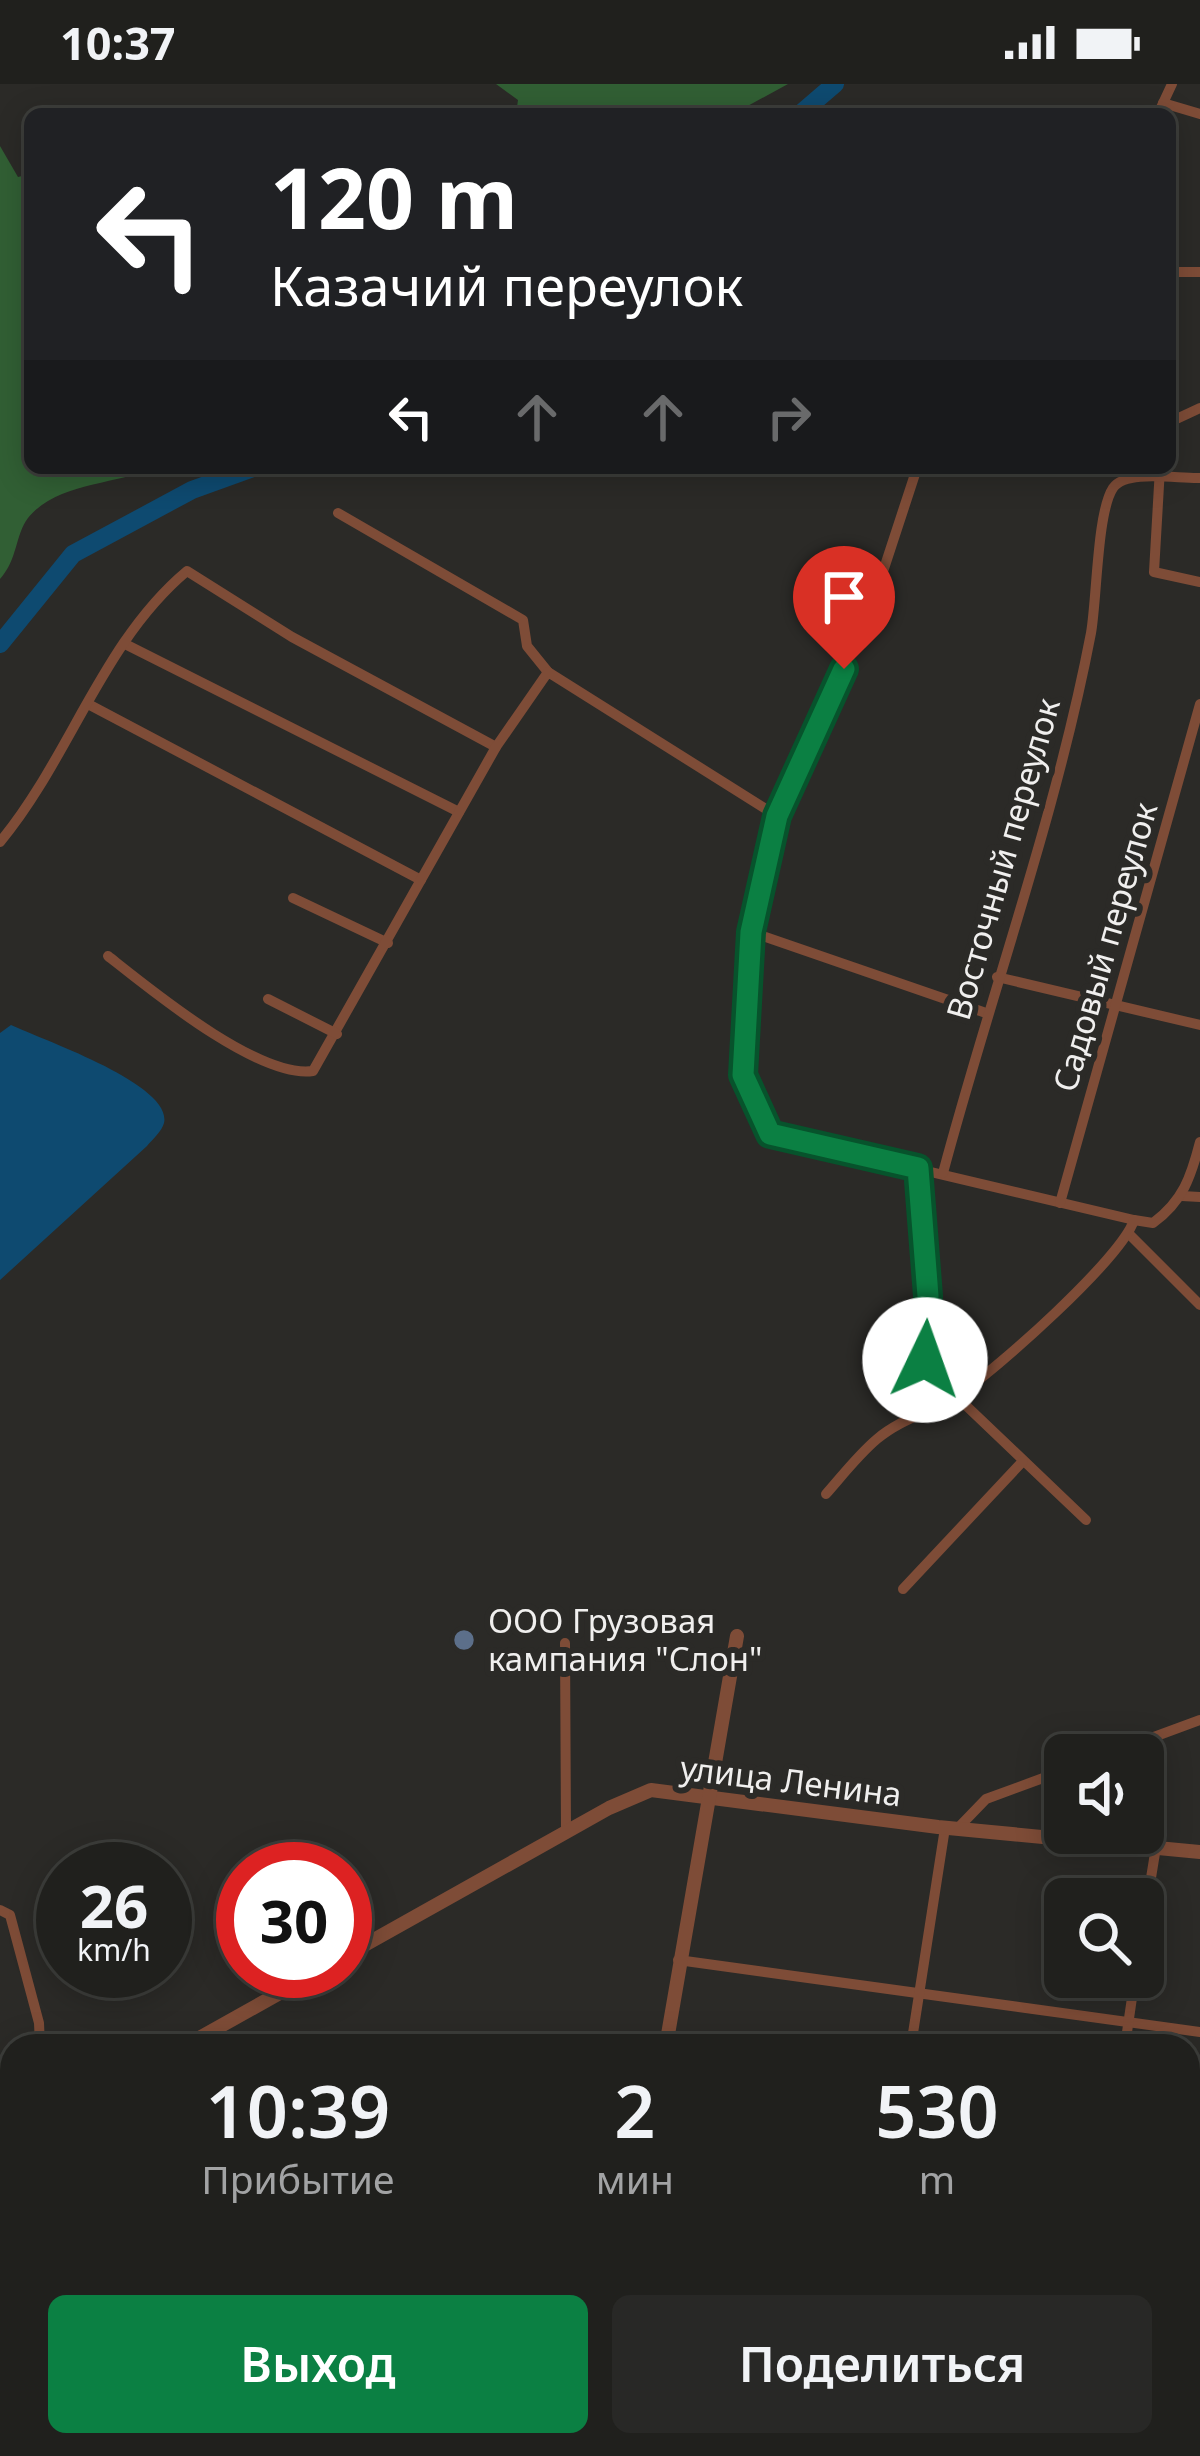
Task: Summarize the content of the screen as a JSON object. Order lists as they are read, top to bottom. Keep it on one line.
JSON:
{"streets":{"street":["Восточный переулок","Садовый переулок","улица Ленина"]},"places":["ООО Грузовая кампания \"Слон\""],"page":{"status":"10:37","turn":["120 m","Казачий переулок"],"speed":"26 km/h","limit":"30","eta":["10:39","Прибытие","2","мин","530","m"],"buttons":["Выход","Поделиться"]}}
